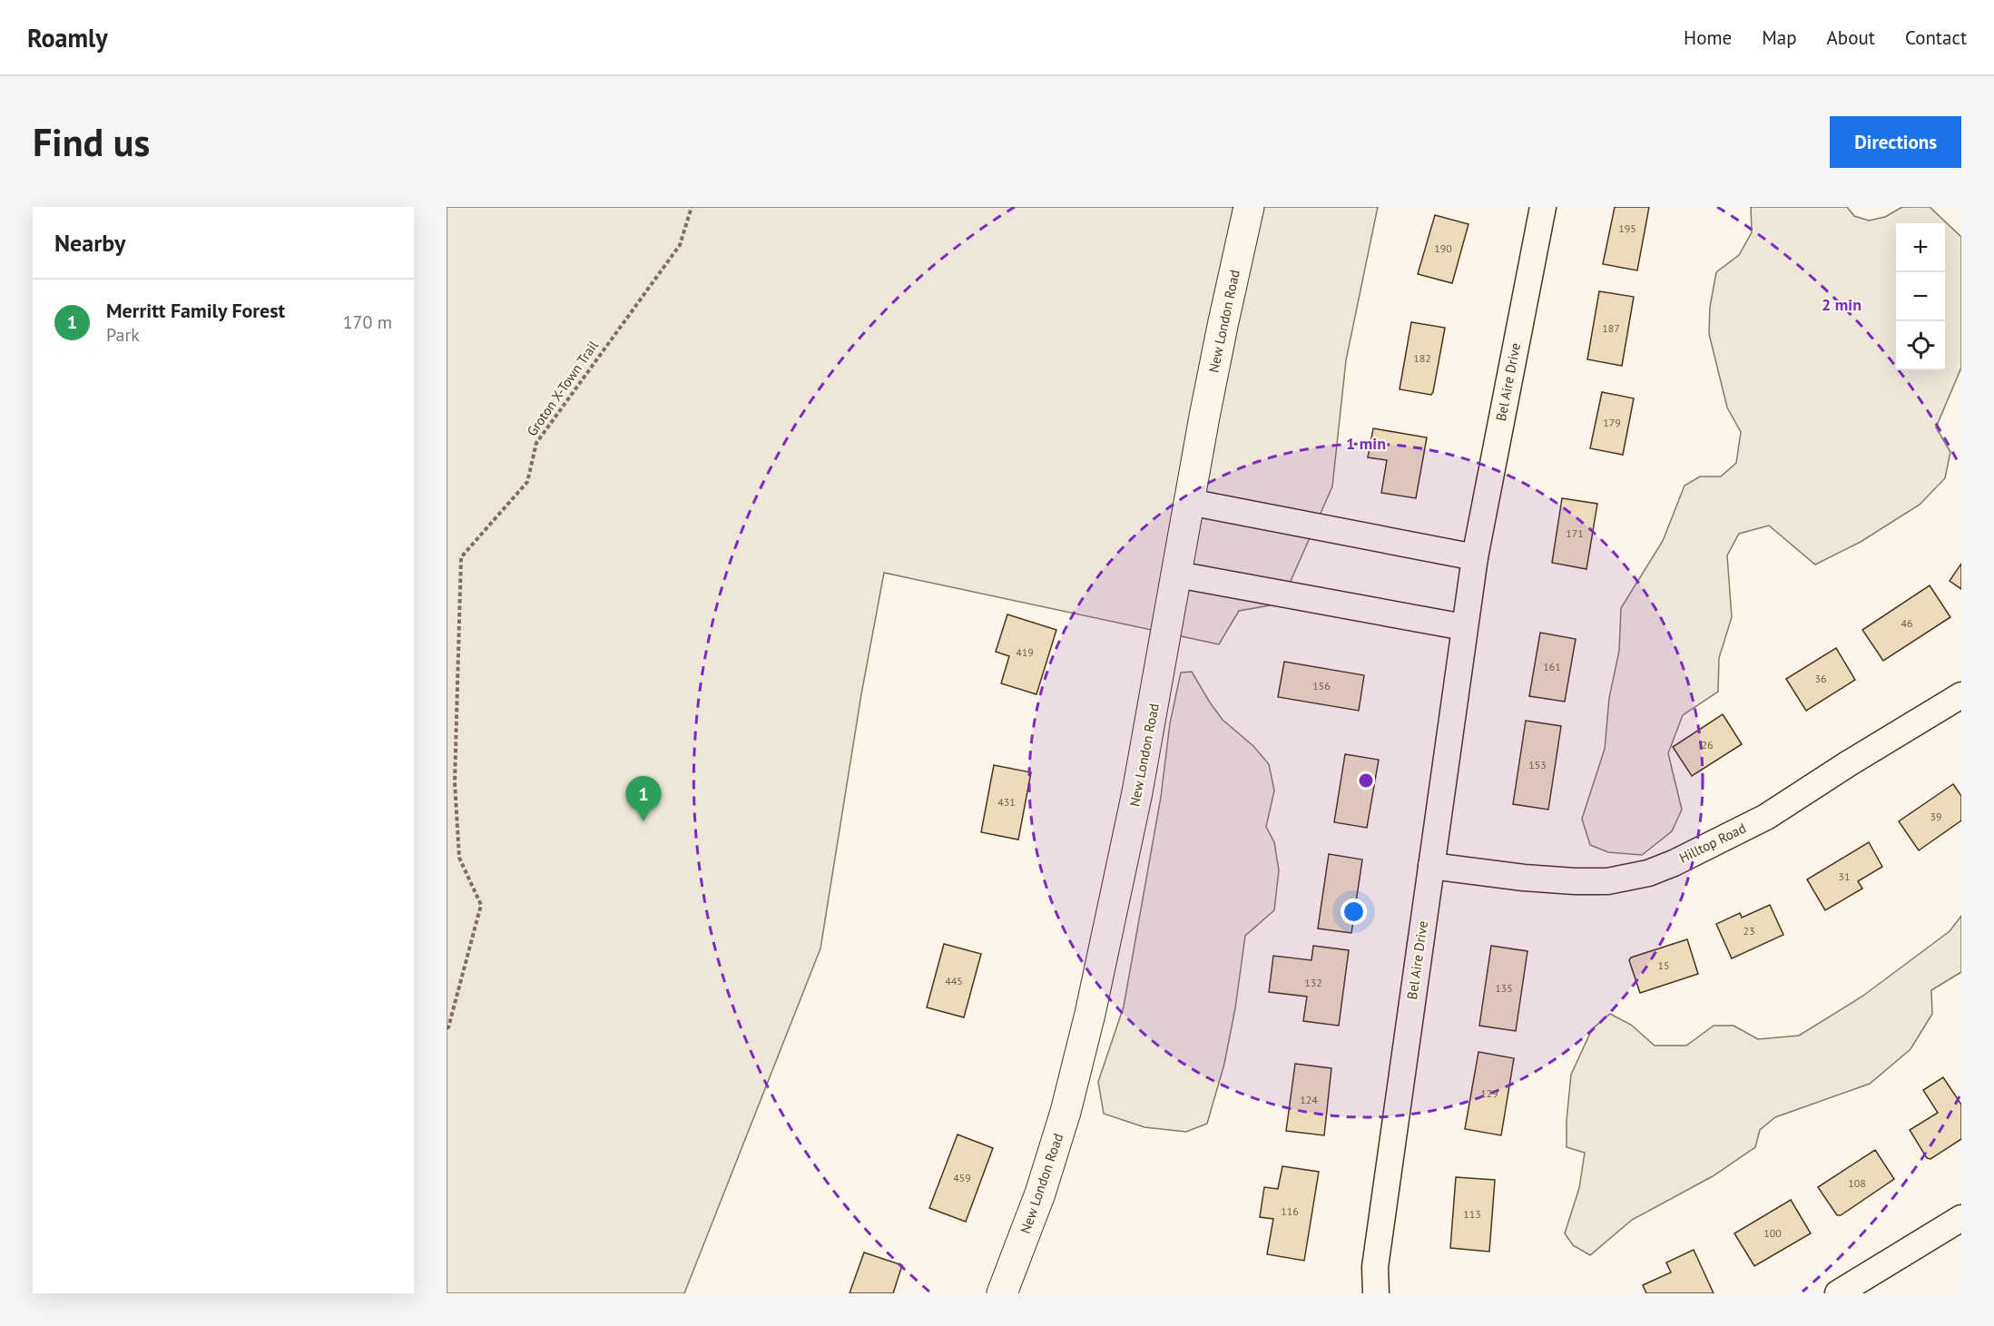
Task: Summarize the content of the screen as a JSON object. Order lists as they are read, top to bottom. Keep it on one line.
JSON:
{"streets":{"main road":["New London Road"],"street":["Bel Aire Drive","Hilltop Road"],"path":["Groton X-Town Trail"]},"crossings":[["Bel Aire Drive","Hilltop Road"]],"house_numbers":["195","190","187","182","179","171","46","419","161","36","156","26","153","431","39","31","23","15","445","132","135","129","124","459","108","116","113","100"],"page":{"header":"Roamly","nav":["Home","Map","About","Contact"],"buttons":"Directions","title":"Find us","heading":"Nearby","map_buttons":["+","−"],"list":[{"mark":"1","name":"Merritt Family Forest","note":"Park","value":"170 m"}],"pins":"1"},"rings":["2 min","1 min"]}
